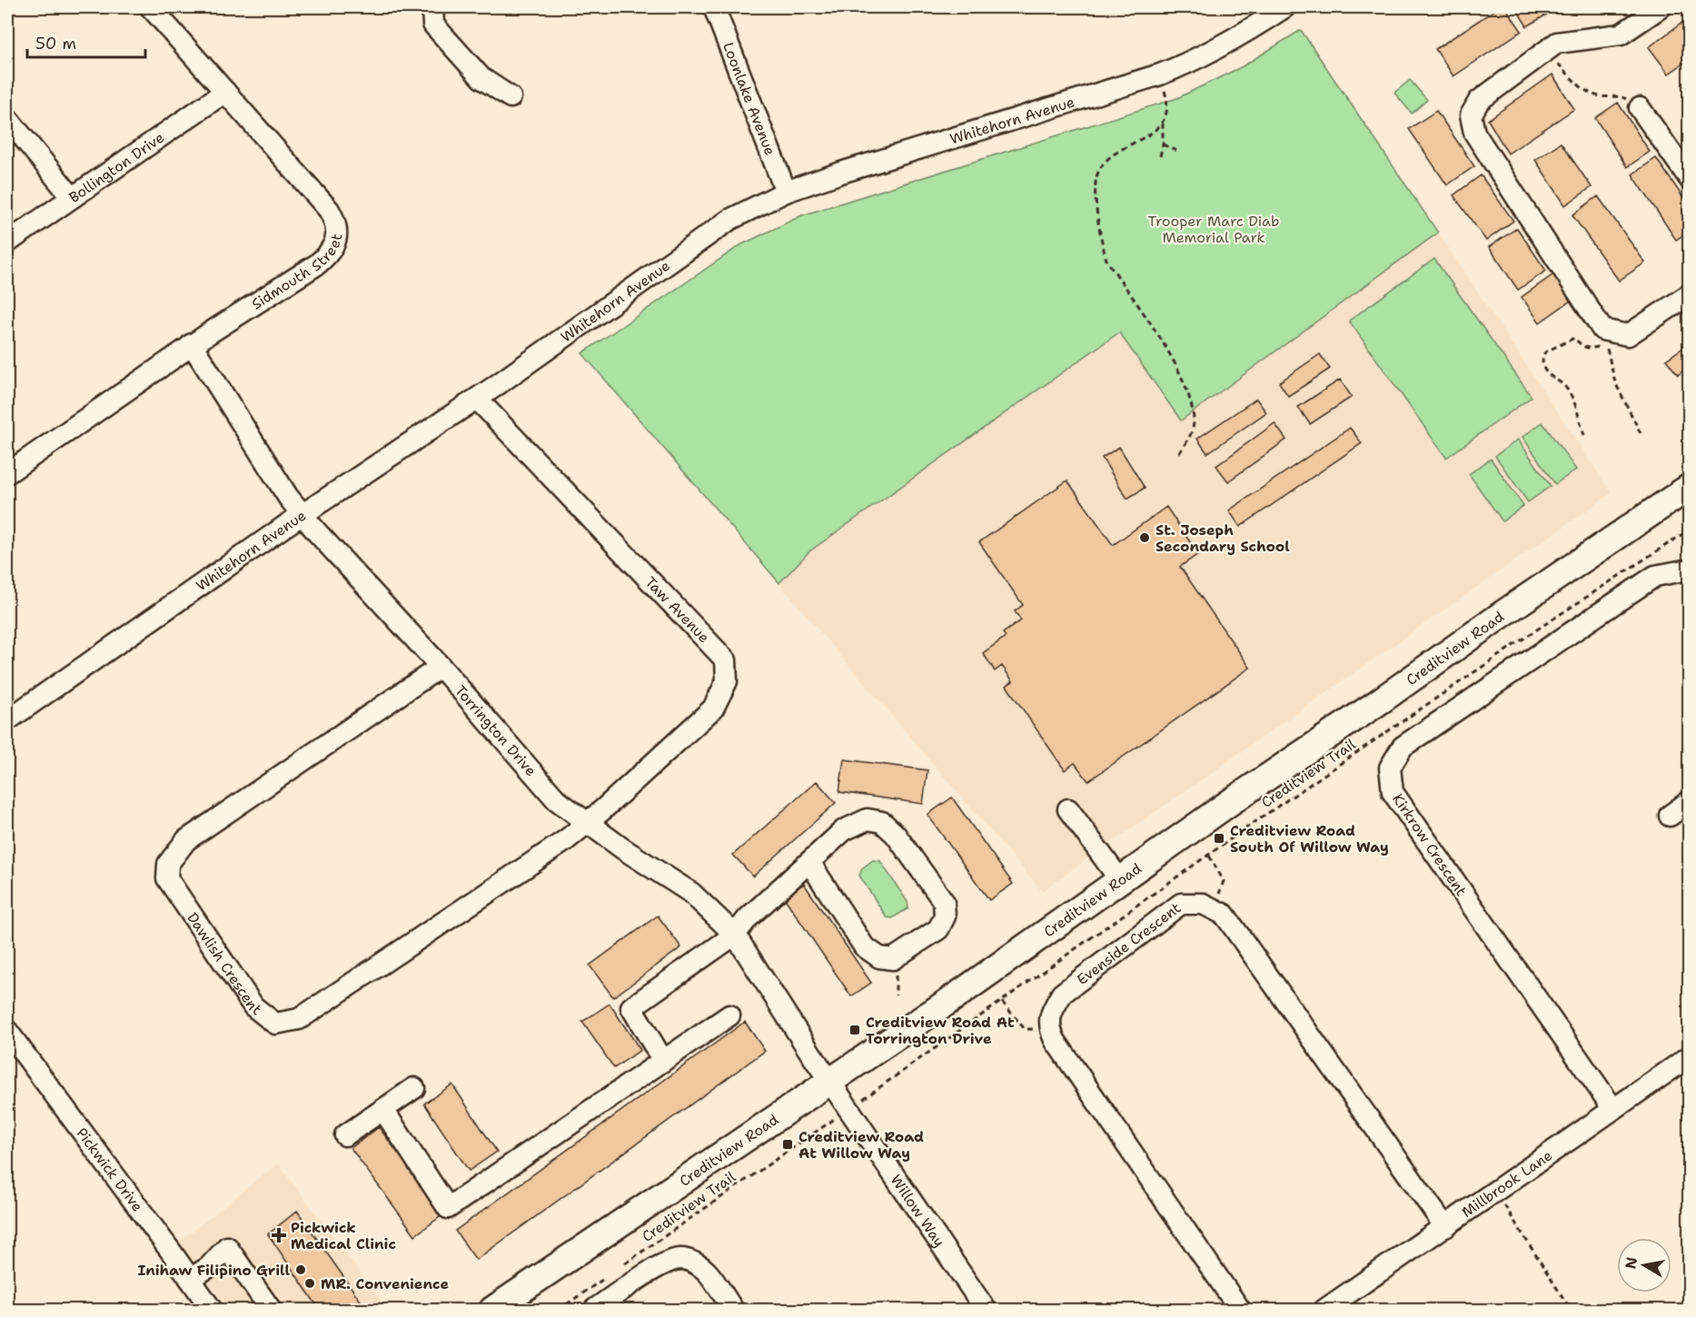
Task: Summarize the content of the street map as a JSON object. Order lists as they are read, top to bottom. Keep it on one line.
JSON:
{"streets":{"main road":["Creditview Road"],"street":["Loonlake Avenue","Whitehorn Avenue","Bollington Drive","Sidmouth Street","Taw Avenue","Torrington Drive","Kirkrow Crescent","Evenside Crescent","Dawlish Crescent","Pickwick Drive","Millbrook Lane","Willow Way"],"path":["Creditview Trail"]},"crossings":[["Loonlake Avenue","Whitehorn Avenue"],["Whitehorn Avenue","Taw Avenue"],["Whitehorn Avenue","Torrington Drive"],["Bollington Drive","Sidmouth Street"],["Sidmouth Street","Torrington Drive"],["Taw Avenue","Torrington Drive"],["Taw Avenue","Dawlish Crescent"],["Creditview Road","Torrington Drive"],["Creditview Road","Willow Way"],["Torrington Drive","Dawlish Crescent"],["Torrington Drive","Willow Way"],["Kirkrow Crescent","Millbrook Lane"]],"parks":["Trooper Marc Diab Memorial Park"],"places":{"other":["St. Joseph Secondary School","Inihaw Filipino Grill","MR. Convenience"],"transit":["Creditview Road South Of Willow Way","Creditview Road At Torrington Drive","Creditview Road At Willow Way"],"health":["Pickwick Medical Clinic"]},"scale_bar":"50 m","north":"left"}
